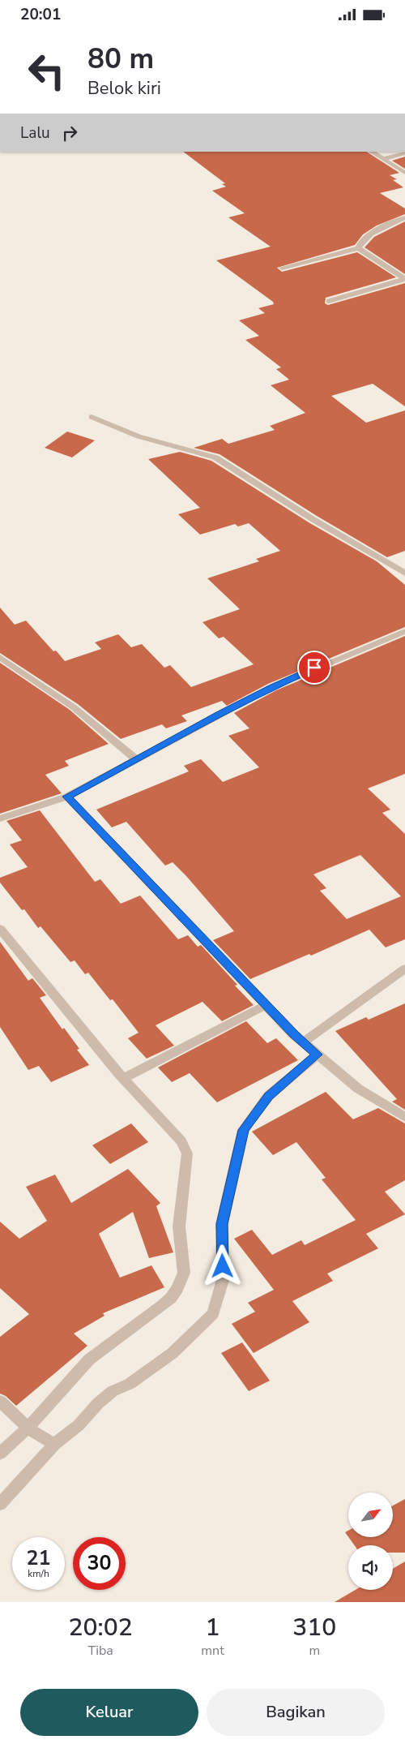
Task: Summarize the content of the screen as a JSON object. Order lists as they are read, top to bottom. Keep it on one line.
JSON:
{"north":"top right","page":{"status":"20:01","turn":["80 m","Belok kiri"],"then":"Lalu","speed":"21 km/h","limit":"30","eta":["20:02","Tiba","1","mnt","310","m"],"buttons":["Keluar","Bagikan"]}}
